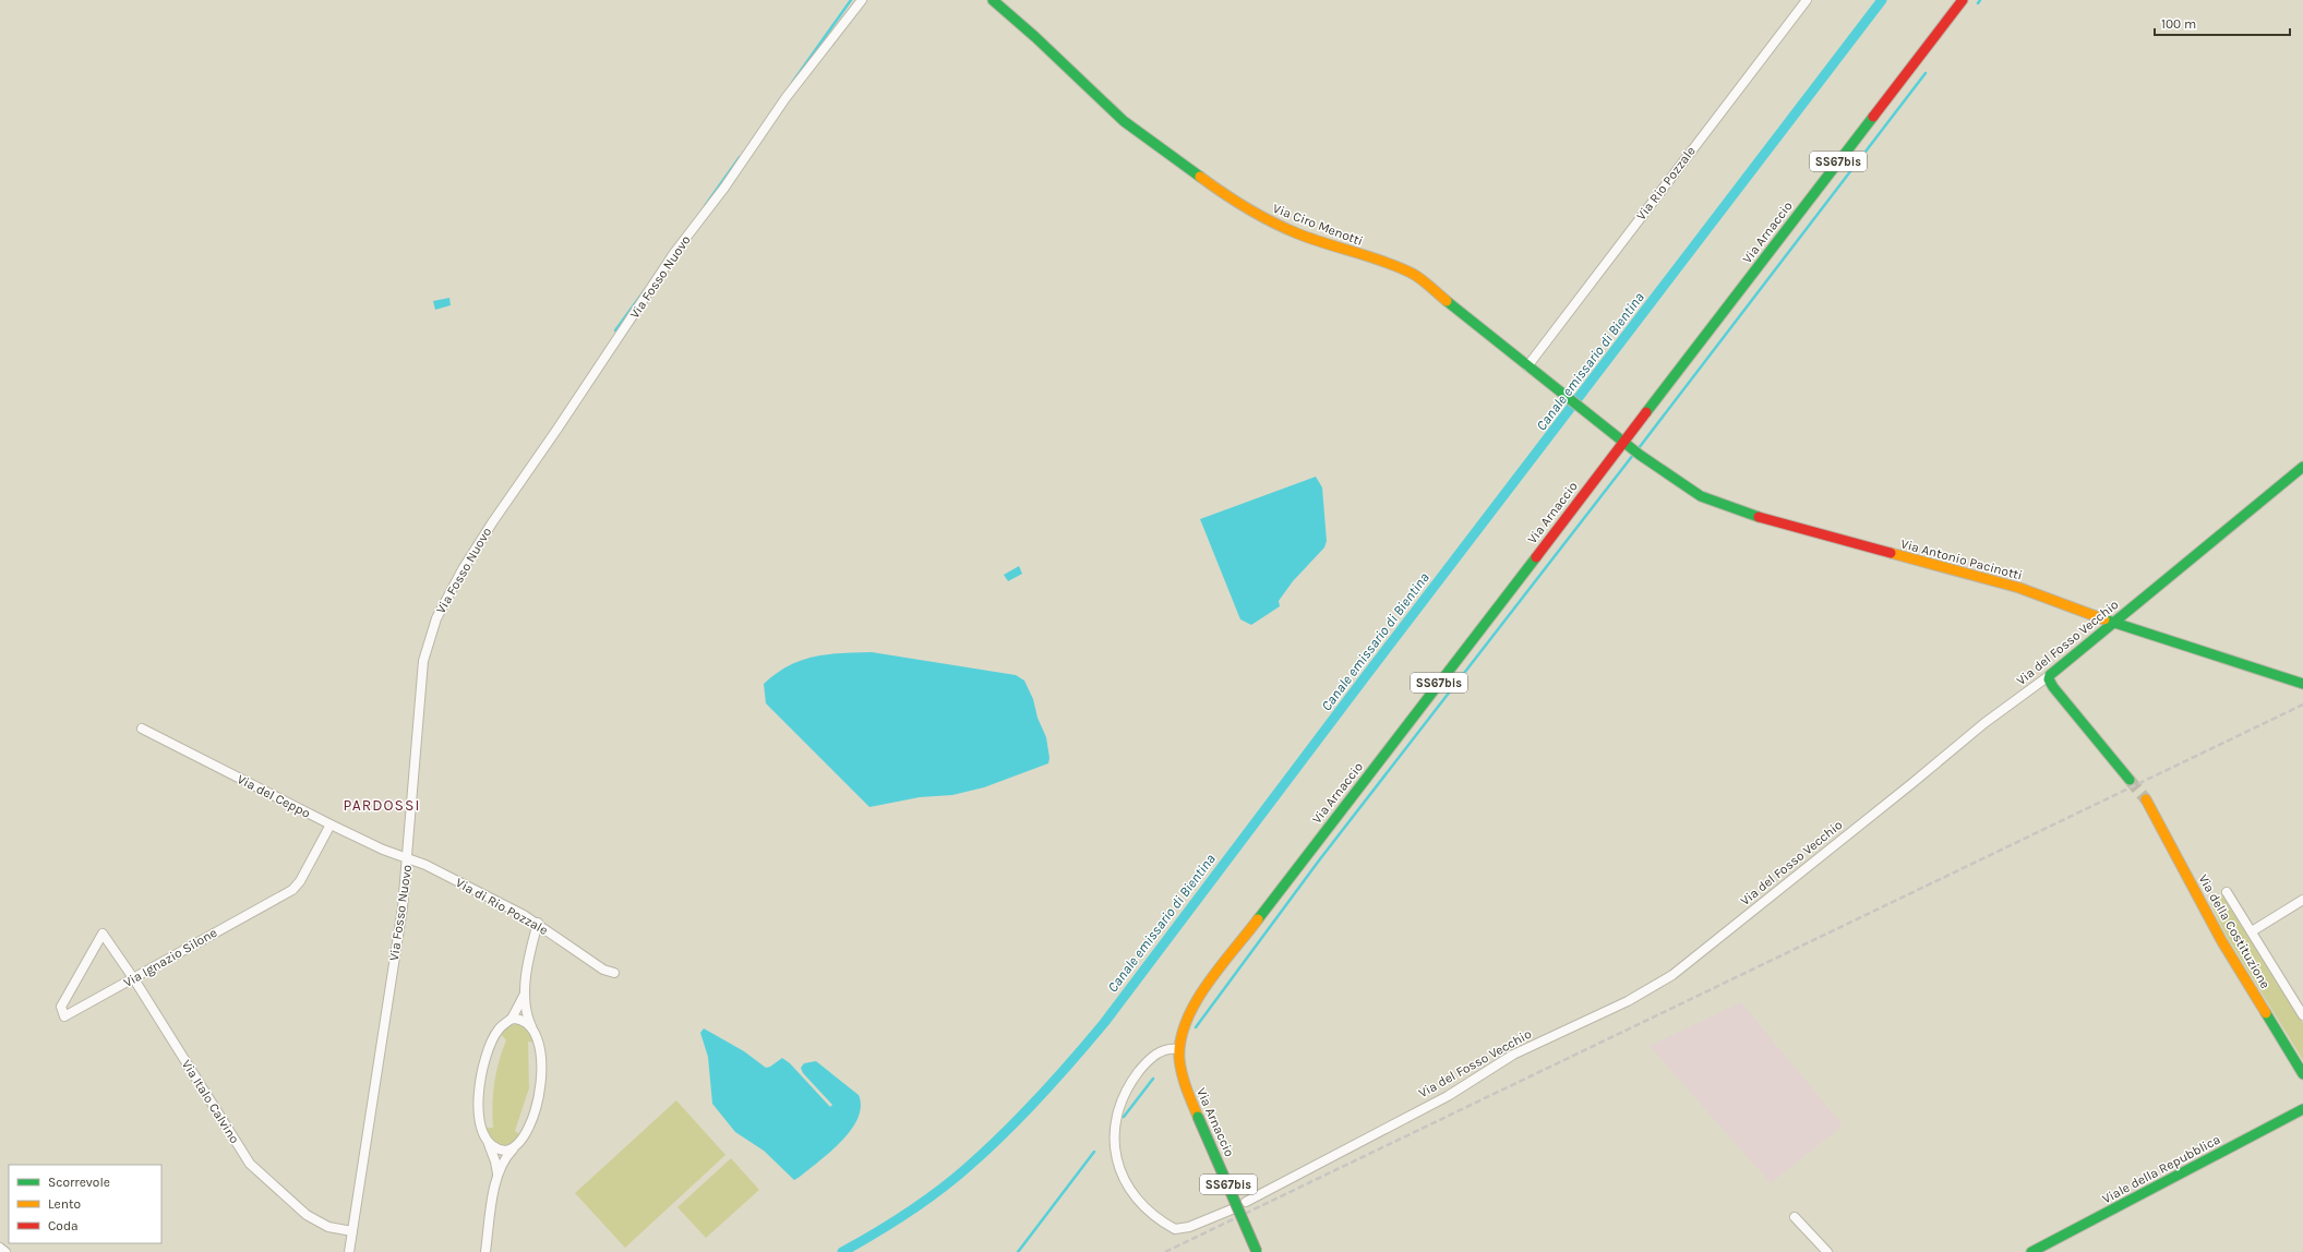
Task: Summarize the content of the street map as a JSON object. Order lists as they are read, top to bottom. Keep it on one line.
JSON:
{"streets":{"street":["SS67bis","Via Rio Pozzale","Via Ciro Menotti","Via Arnaccio","Via Fosso Nuovo","Via Antonio Pacinotti","Via del Fosso Vecchio","Via del Ceppo","Via di Rio Pozzale","Via della Costituzione","Via Ignazio Silone","Via Italo Calvino","Viale della Repubblica"]},"crossings":[["Via Rio Pozzale","Via Ciro Menotti"],["Via Ciro Menotti","Via Arnaccio"],["Via Ciro Menotti","Via Antonio Pacinotti"],["Via Arnaccio","Via Antonio Pacinotti"],["Via Fosso Nuovo","Via del Ceppo"],["Via Fosso Nuovo","Via di Rio Pozzale"],["Via Fosso Nuovo","Via Italo Calvino"],["Via Antonio Pacinotti","Via del Fosso Vecchio"],["Via del Ceppo","Via di Rio Pozzale"],["Via del Ceppo","Via Ignazio Silone"],["Via Ignazio Silone","Via Italo Calvino"]],"districts":["PARDOSSI"],"water":["Canale emissario di Bientina"],"legend":["Scorrevole","Lento","Coda"],"scale_bar":"100 m"}
